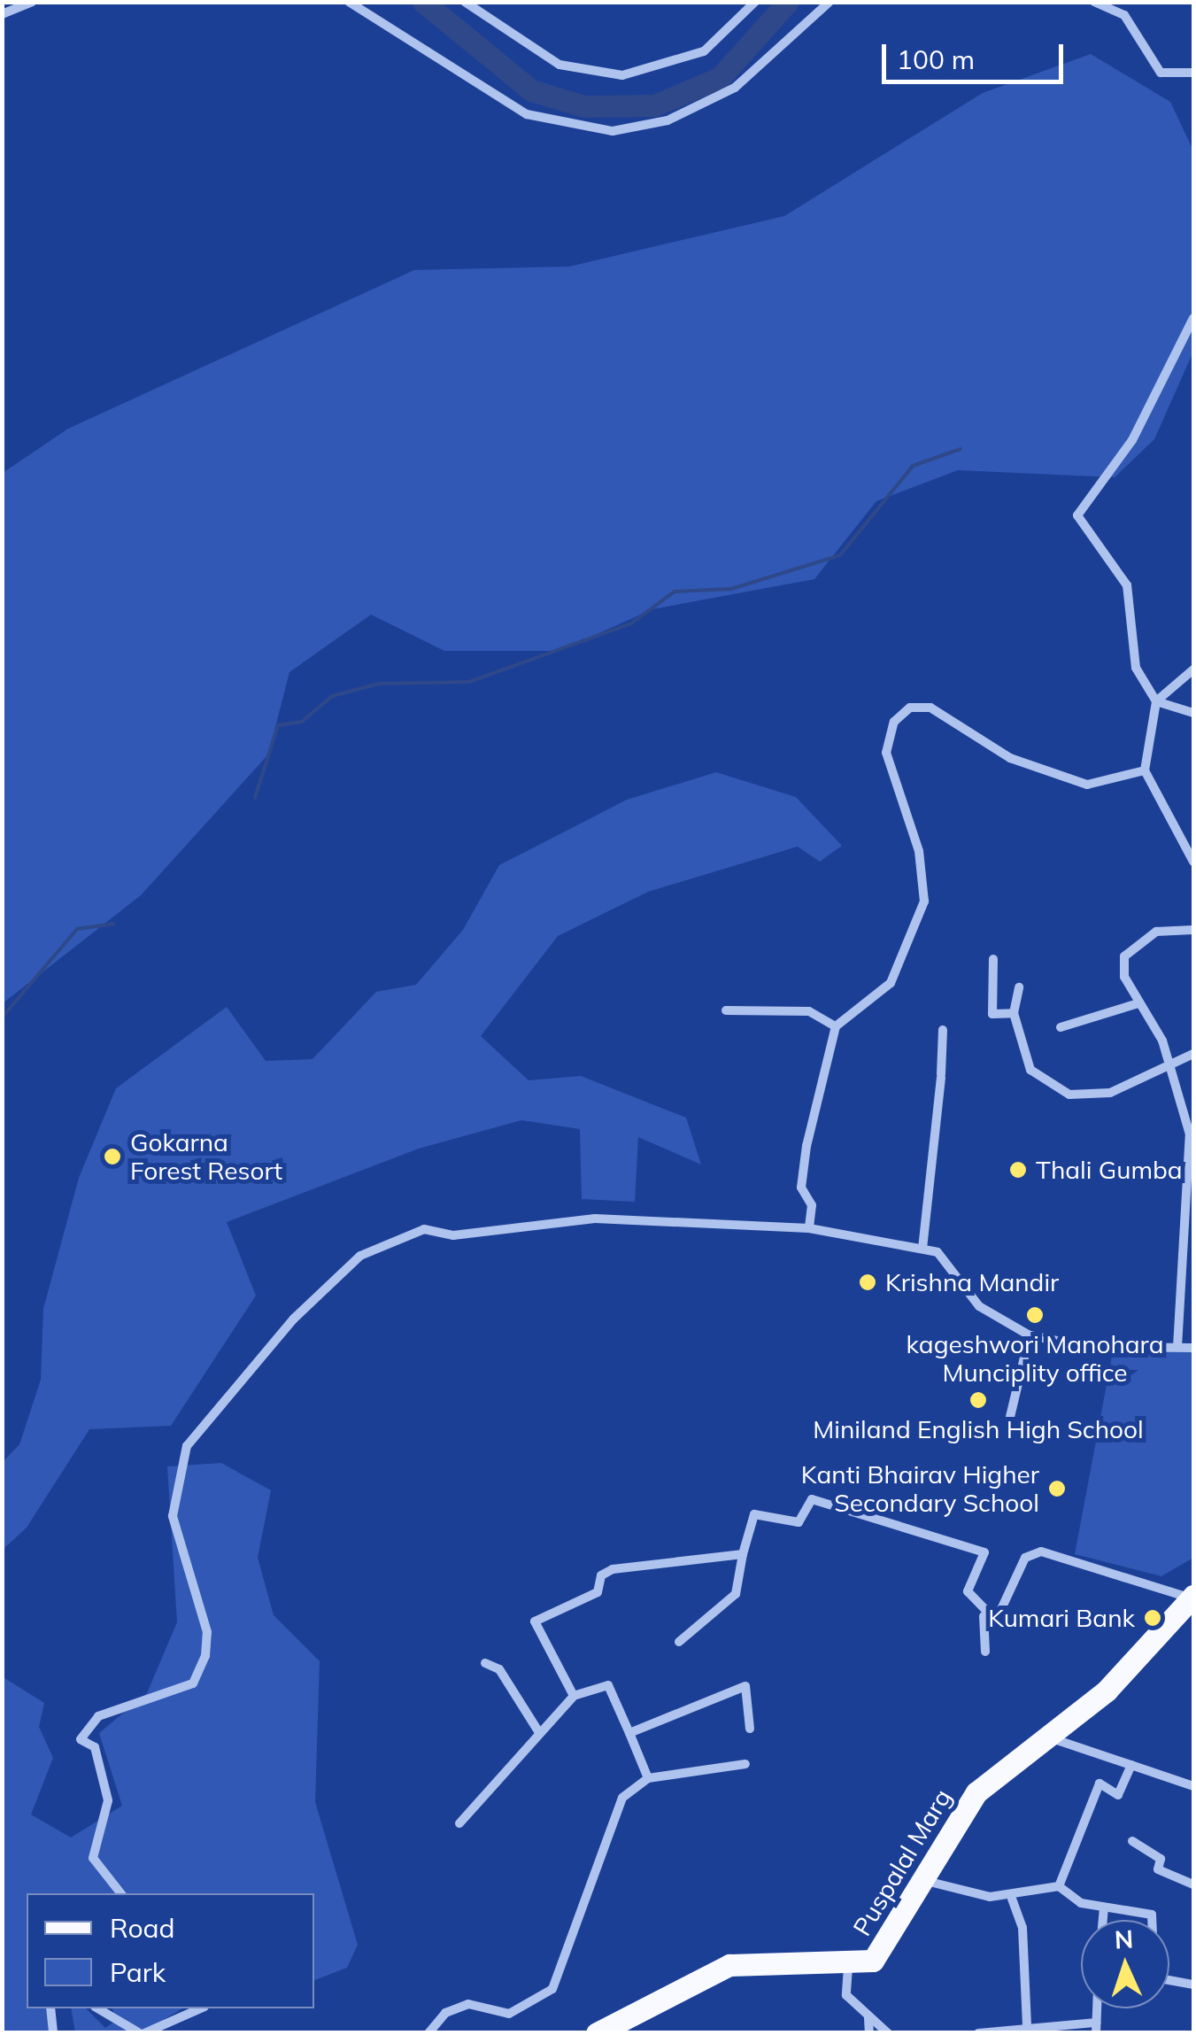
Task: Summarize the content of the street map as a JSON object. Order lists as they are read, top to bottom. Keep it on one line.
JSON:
{"streets":{"main road":["Puspalal Marg"]},"places":["Gokarna Forest Resort","Thali Gumba","Krishna Mandir","kageshwori Manohara Munciplity office","Miniland English High School","Kanti Bhairav Higher Secondary School","Kumari Bank"],"legend":["Road","Park"],"scale_bar":"100 m","north":"top"}
